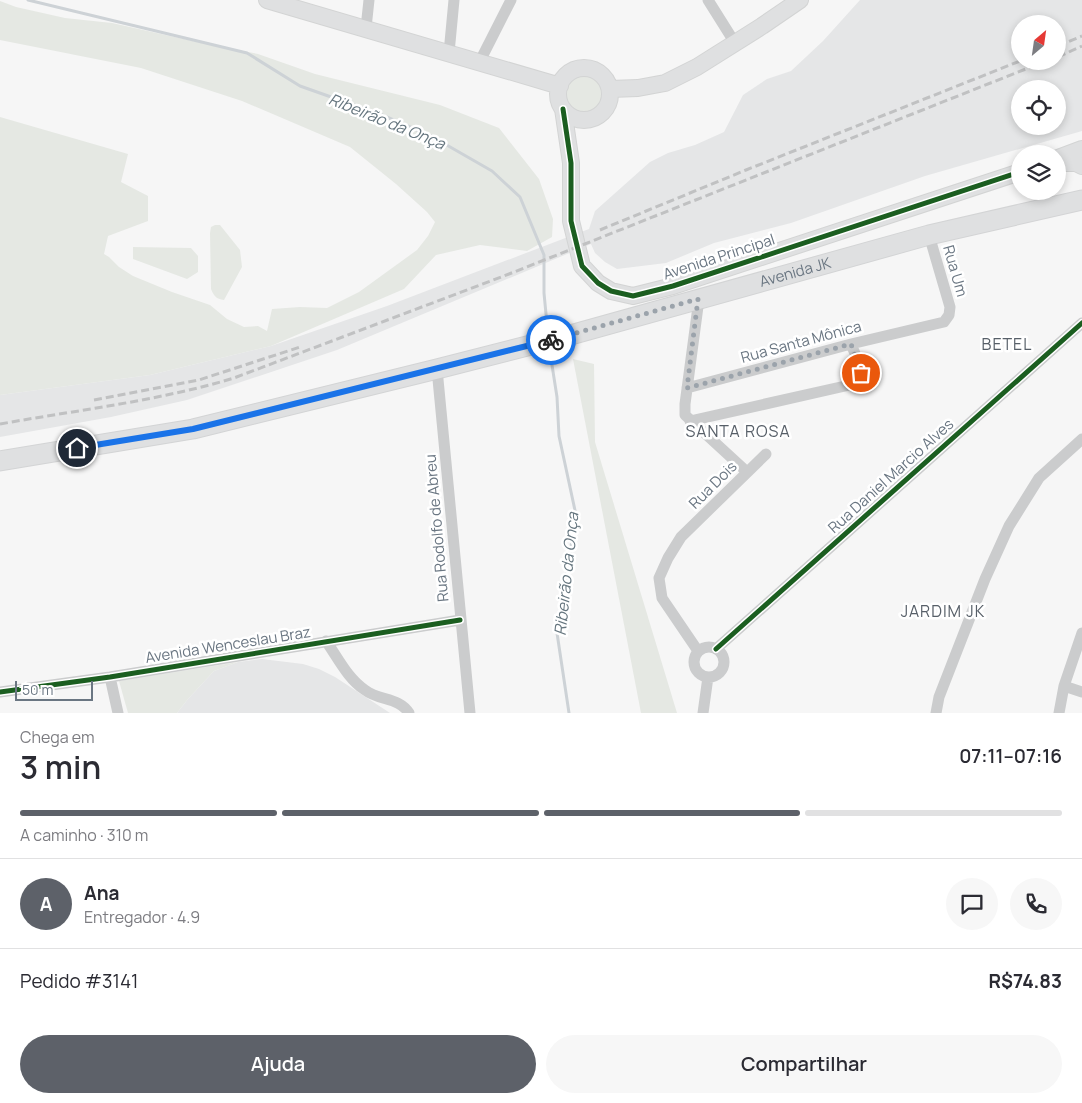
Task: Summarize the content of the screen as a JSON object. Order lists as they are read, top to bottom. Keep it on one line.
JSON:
{"streets":{"main road":["Avenida JK"],"street":["Avenida Principal","Rua Um","Rua Santa Mônica","Rua Daniel Marcio Alves","Rua Dois","Rua Rodolfo de Abreu","Avenida Wenceslau Braz"]},"crossings":[["Rua Um","Avenida JK"],["Rua Um","Rua Santa Mônica"],["Avenida JK","Rua Rodolfo de Abreu"],["Rua Daniel Marcio Alves","Rua Dois"],["Rua Rodolfo de Abreu","Avenida Wenceslau Braz"]],"districts":["BETEL","SANTA ROSA","JARDIM JK"],"water":["Ribeirão da Onça"],"scale_bar":"50 m","north":"top right","page":{"scale":"50 m","heading":["3 min","Chega em","07:11–07:16"],"panel":["Ana","Entregador · 4.9","Pedido #3141","R$74.83"],"bar":"A caminho · 310 m","round":"A","buttons":["Ajuda","Compartilhar"]}}
